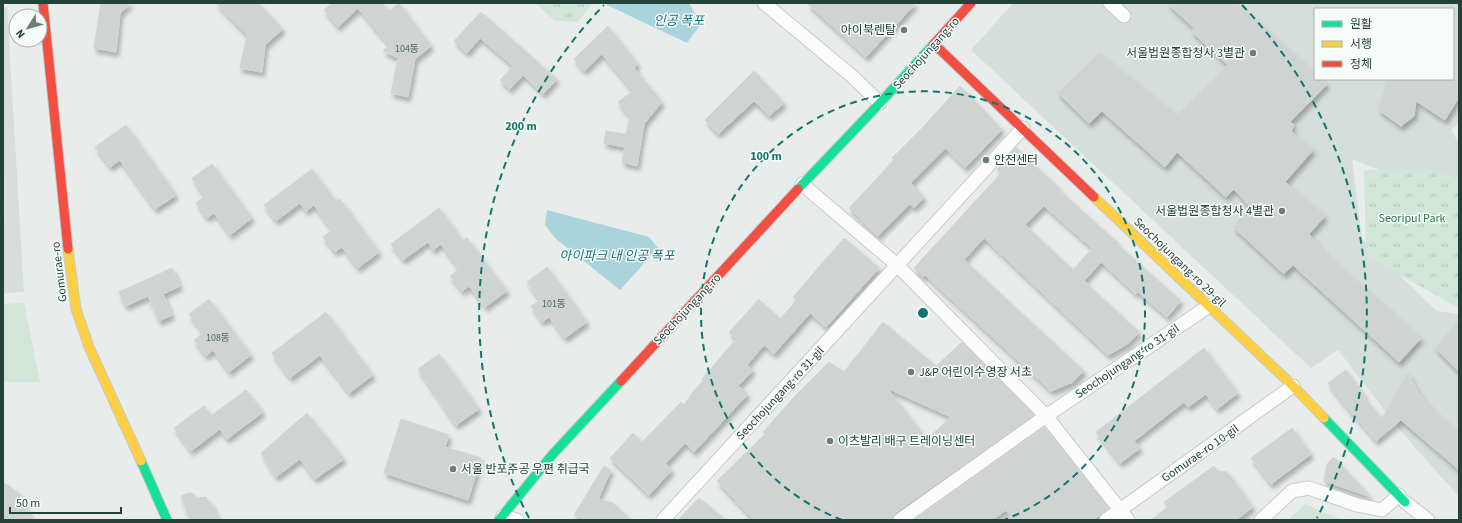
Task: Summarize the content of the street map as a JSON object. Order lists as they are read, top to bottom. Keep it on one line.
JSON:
{"streets":{"street":["Seochojungang-ro","Seochojungang-ro 29-gil","Gomurae-ro","Seochojungang-ro 31-gil","Gomurae-ro 10-gil"]},"crossings":[["Seochojungang-ro","Seochojungang-ro 29-gil"],["Seochojungang-ro 29-gil","Seochojungang-ro 31-gil"],["Seochojungang-ro 29-gil","Gomurae-ro 10-gil"]],"water":["인공 폭포","아이파크 내 인공 폭포"],"parks":["Seoripul Park"],"places":["아이북렌탈","서울법원종합청사 3별관","안전센터","서울법원종합청사 4별관","J&P 어린이수영장 서초","이츠발리 배구 트레이닝센터","서울 반포주공 우편 취급국"],"house_numbers":["104동","101동","108동"],"legend":["원활","서행","정체"],"scale_bar":"50 m","north":"bottom left","rings":["200 m","100 m"]}
